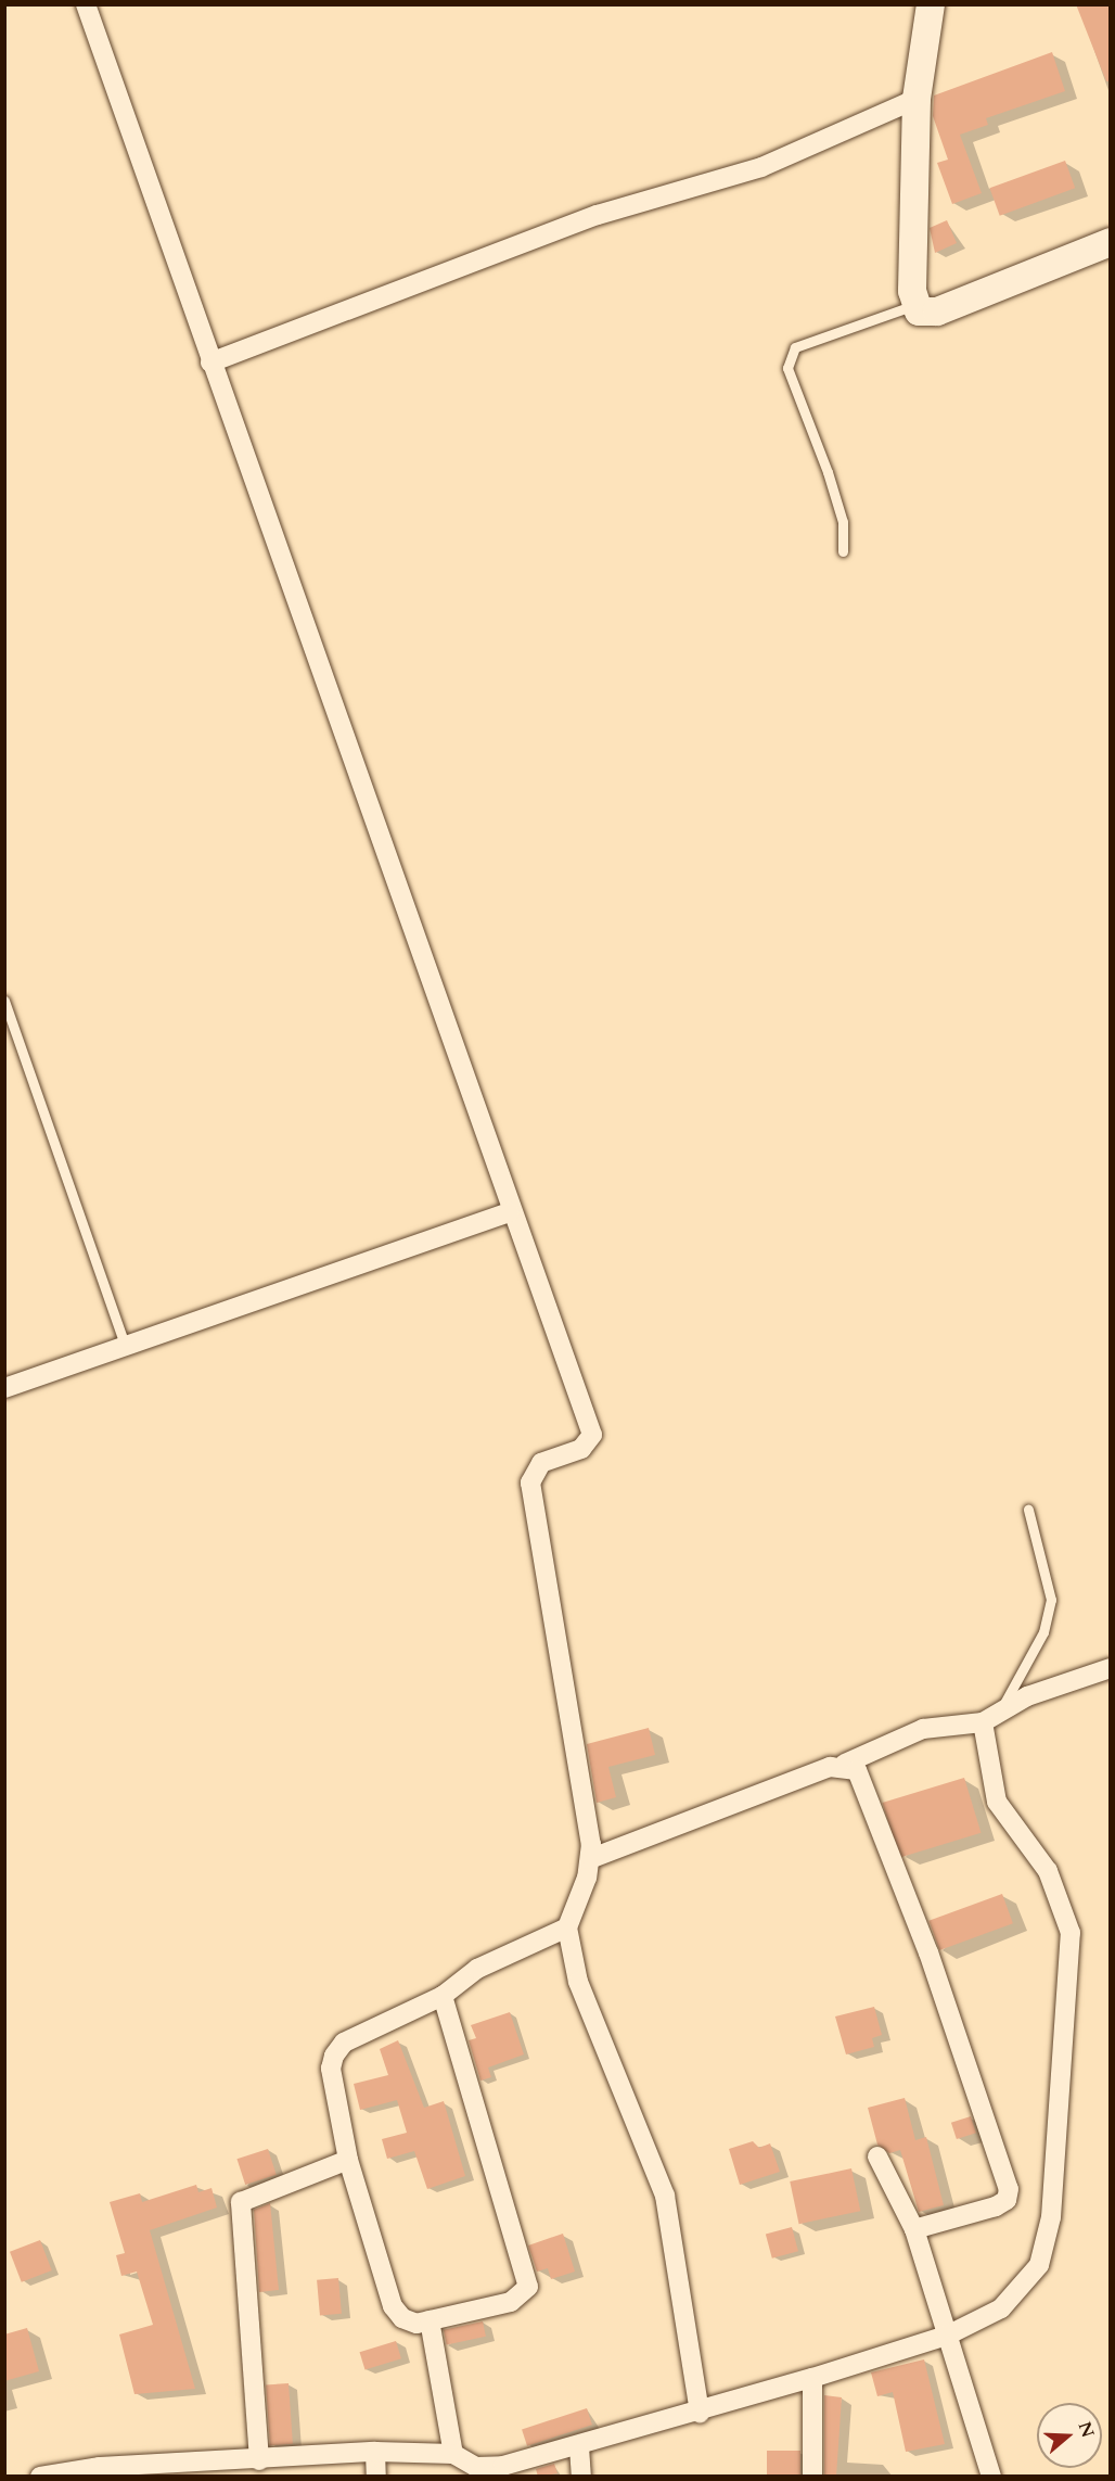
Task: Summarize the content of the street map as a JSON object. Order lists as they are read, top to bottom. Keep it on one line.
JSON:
{"north":"right"}
